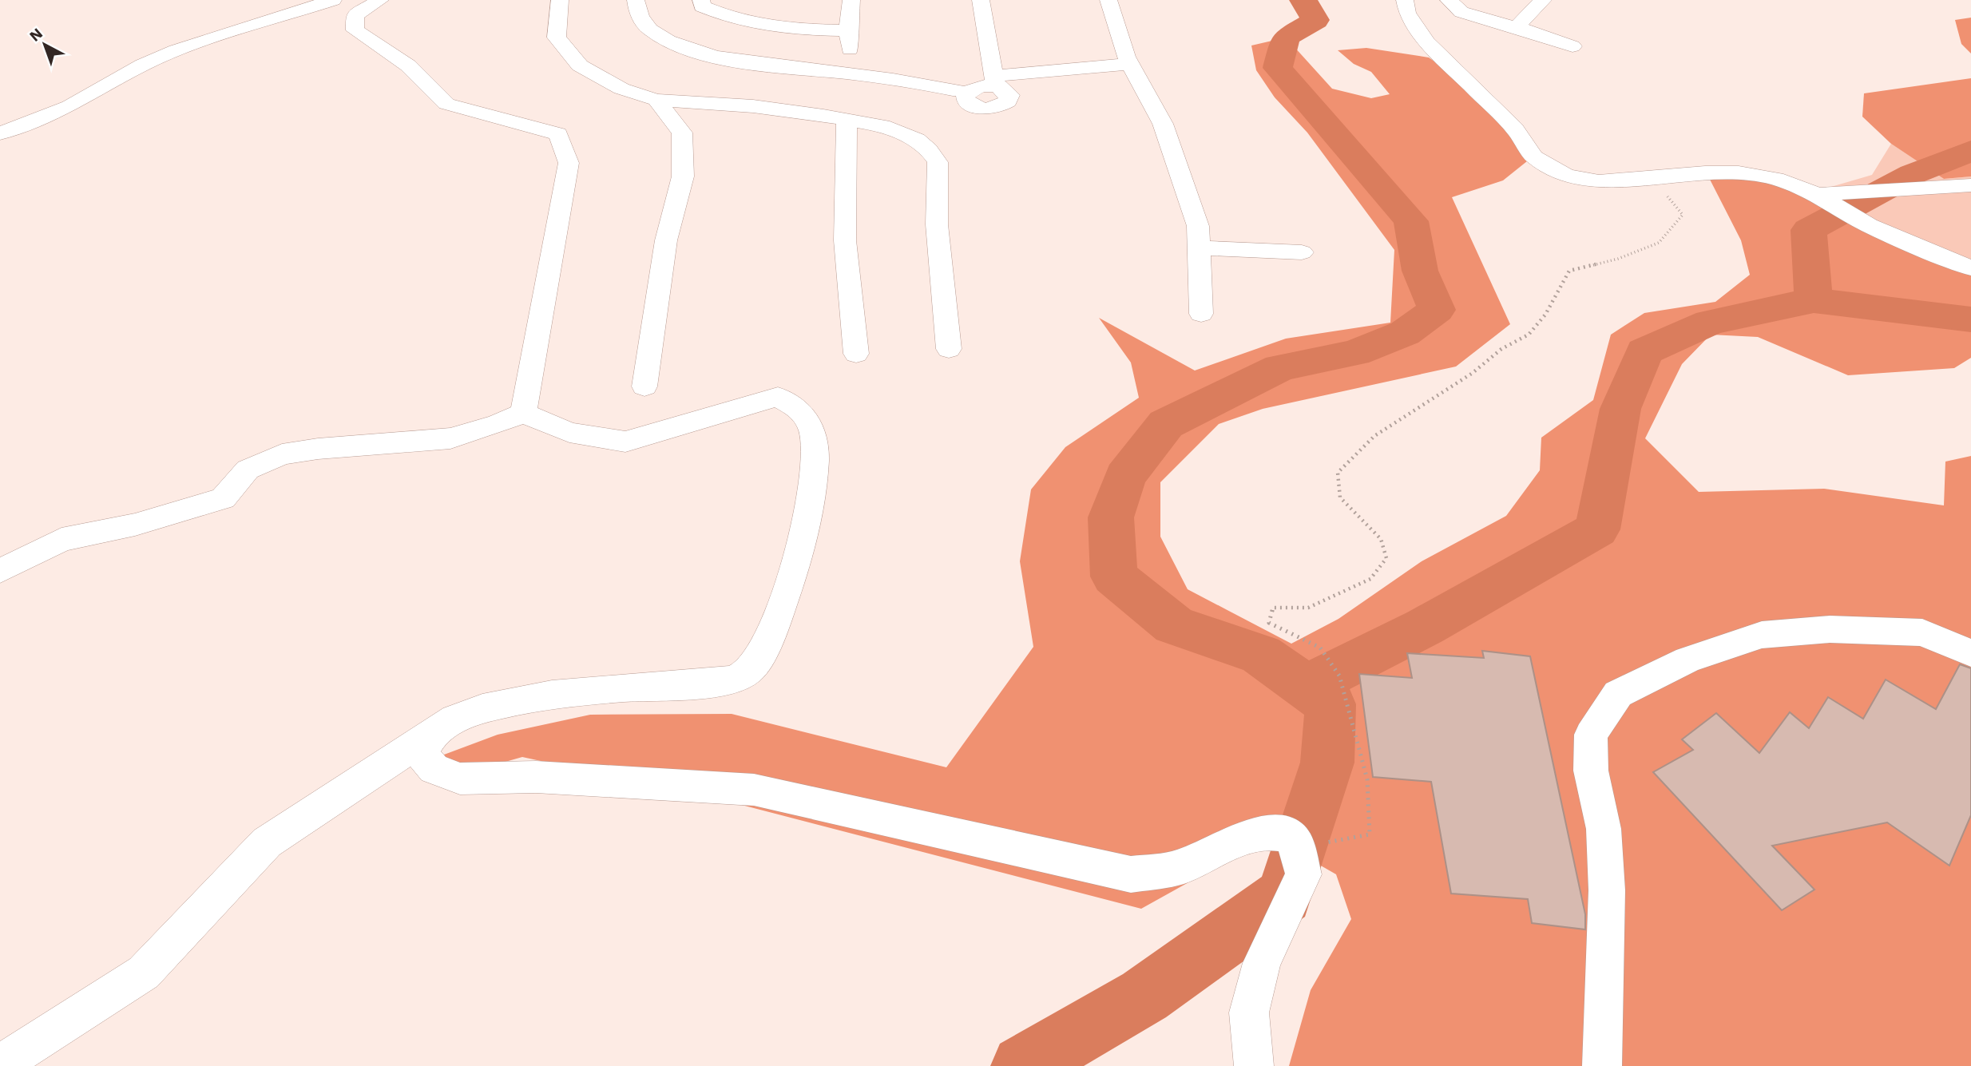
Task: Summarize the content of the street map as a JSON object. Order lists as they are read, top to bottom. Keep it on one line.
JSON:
{"north":"top left"}
